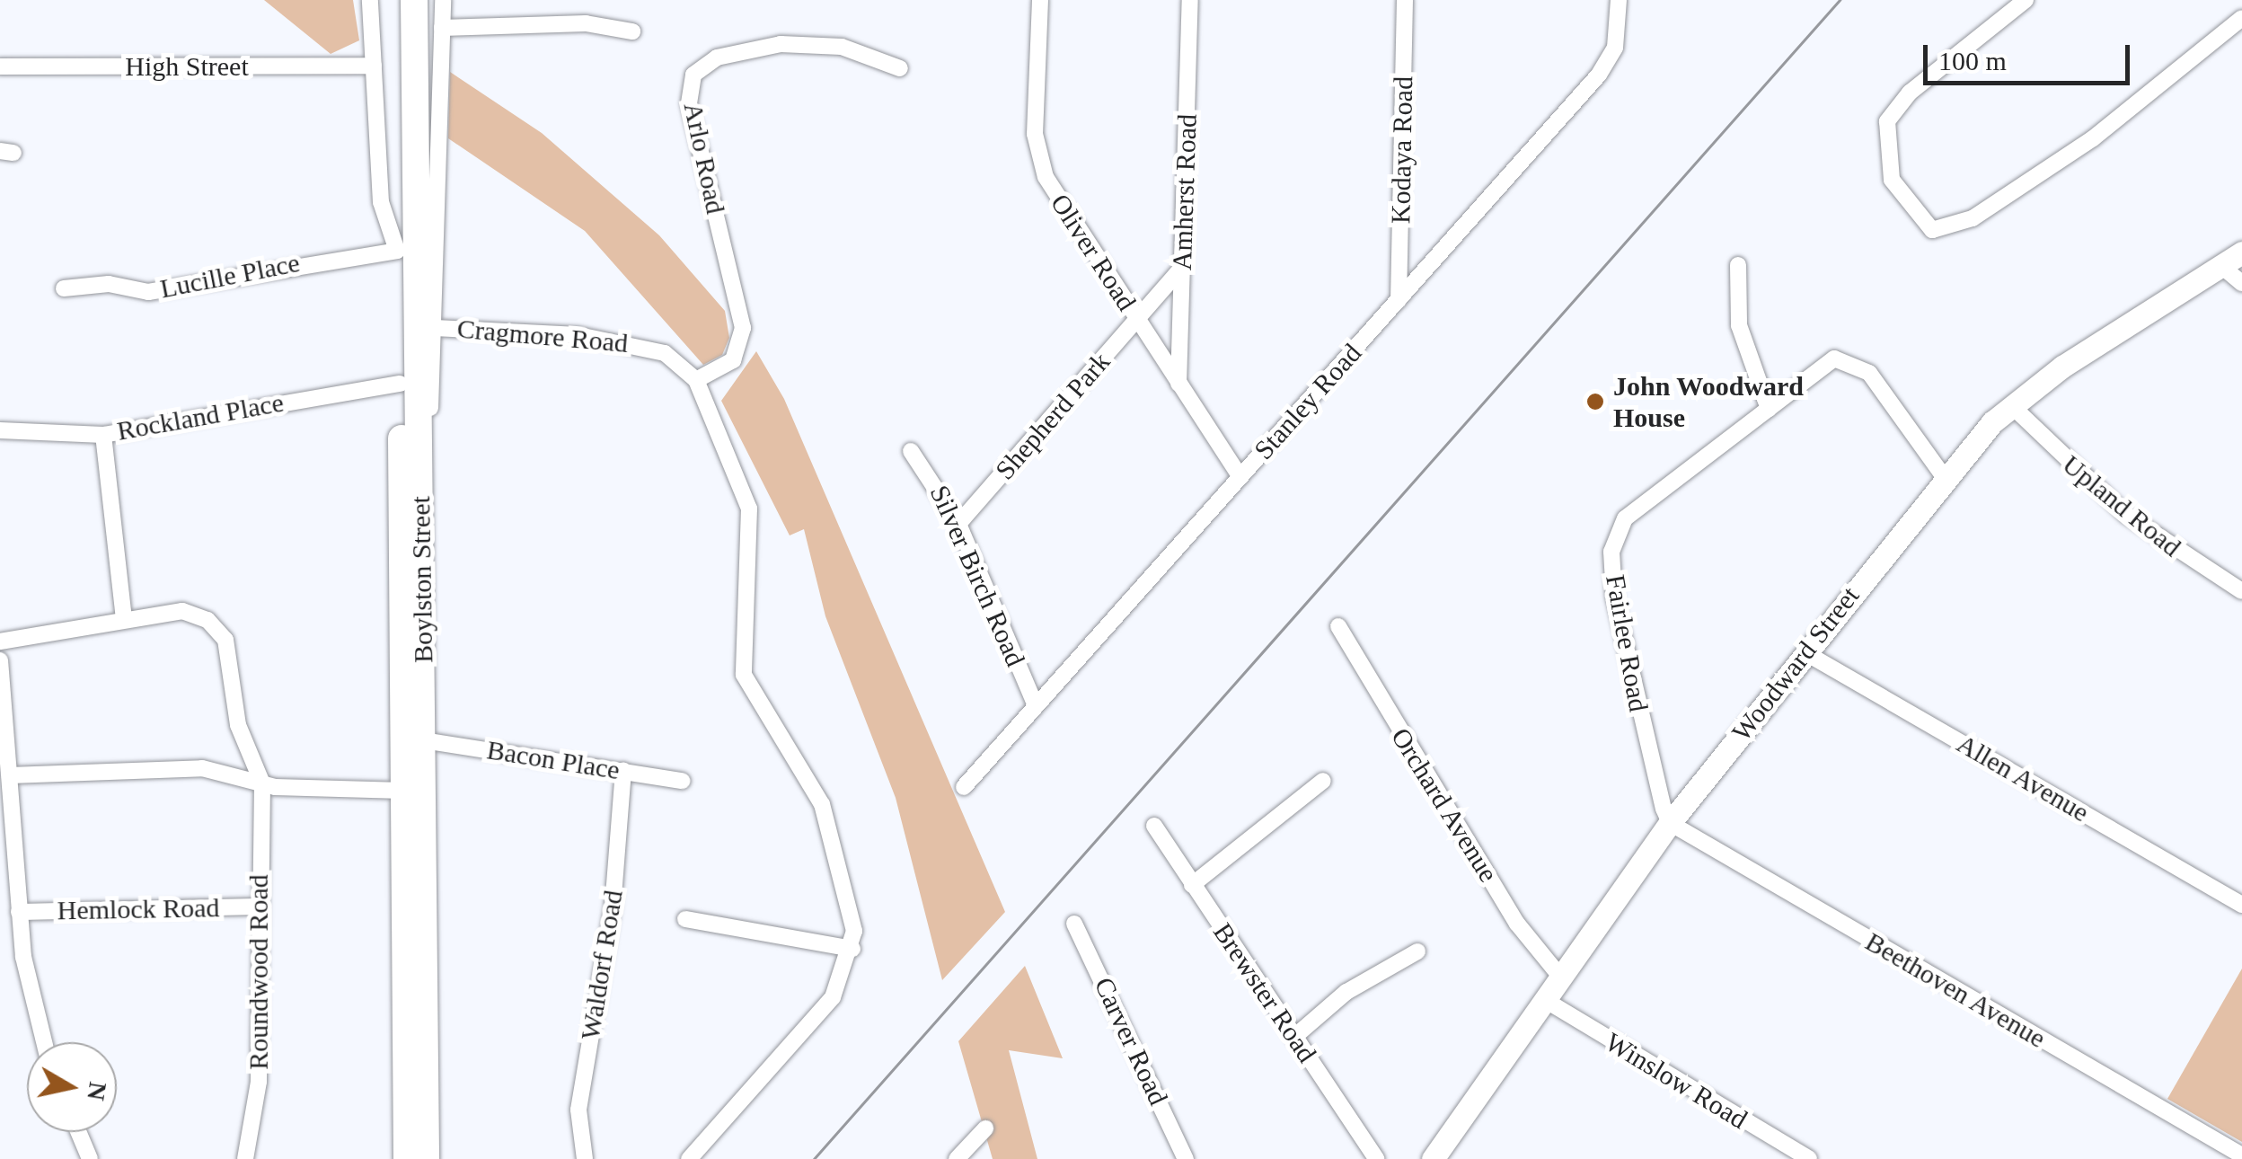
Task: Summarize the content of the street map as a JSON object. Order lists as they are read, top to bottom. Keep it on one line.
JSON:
{"streets":{"highway":["Boylston Street"],"street":["High Street","Kodaya Road","Arlo Road","Amherst Road","Oliver Road","Lucille Place","Cragmore Road","Stanley Road","Shepherd Park","Rockland Place","Upland Road","Silver Birch Road","Fairlee Road","Woodward Street","Bacon Place","Allen Avenue","Orchard Avenue","Hemlock Road","Waldorf Road","Roundwood Road","Beethoven Avenue","Brewster Road","Carver Road","Winslow Road"]},"crossings":[["Kodaya Road","Stanley Road"],["Arlo Road","Cragmore Road"],["Amherst Road","Oliver Road"],["Amherst Road","Shepherd Park"],["Oliver Road","Stanley Road"],["Oliver Road","Shepherd Park"],["Lucille Place","Boylston Street"],["Stanley Road","Silver Birch Road"],["Shepherd Park","Silver Birch Road"],["Rockland Place","Boylston Street"],["Upland Road","Woodward Street"],["Boylston Street","Bacon Place"],["Fairlee Road","Woodward Street"],["Fairlee Road","Beethoven Avenue"],["Woodward Street","Allen Avenue"],["Woodward Street","Orchard Avenue"],["Woodward Street","Beethoven Avenue"],["Woodward Street","Winslow Road"],["Bacon Place","Waldorf Road"],["Hemlock Road","Roundwood Road"]],"places":["John Woodward House"],"scale_bar":"100 m","north":"right"}
